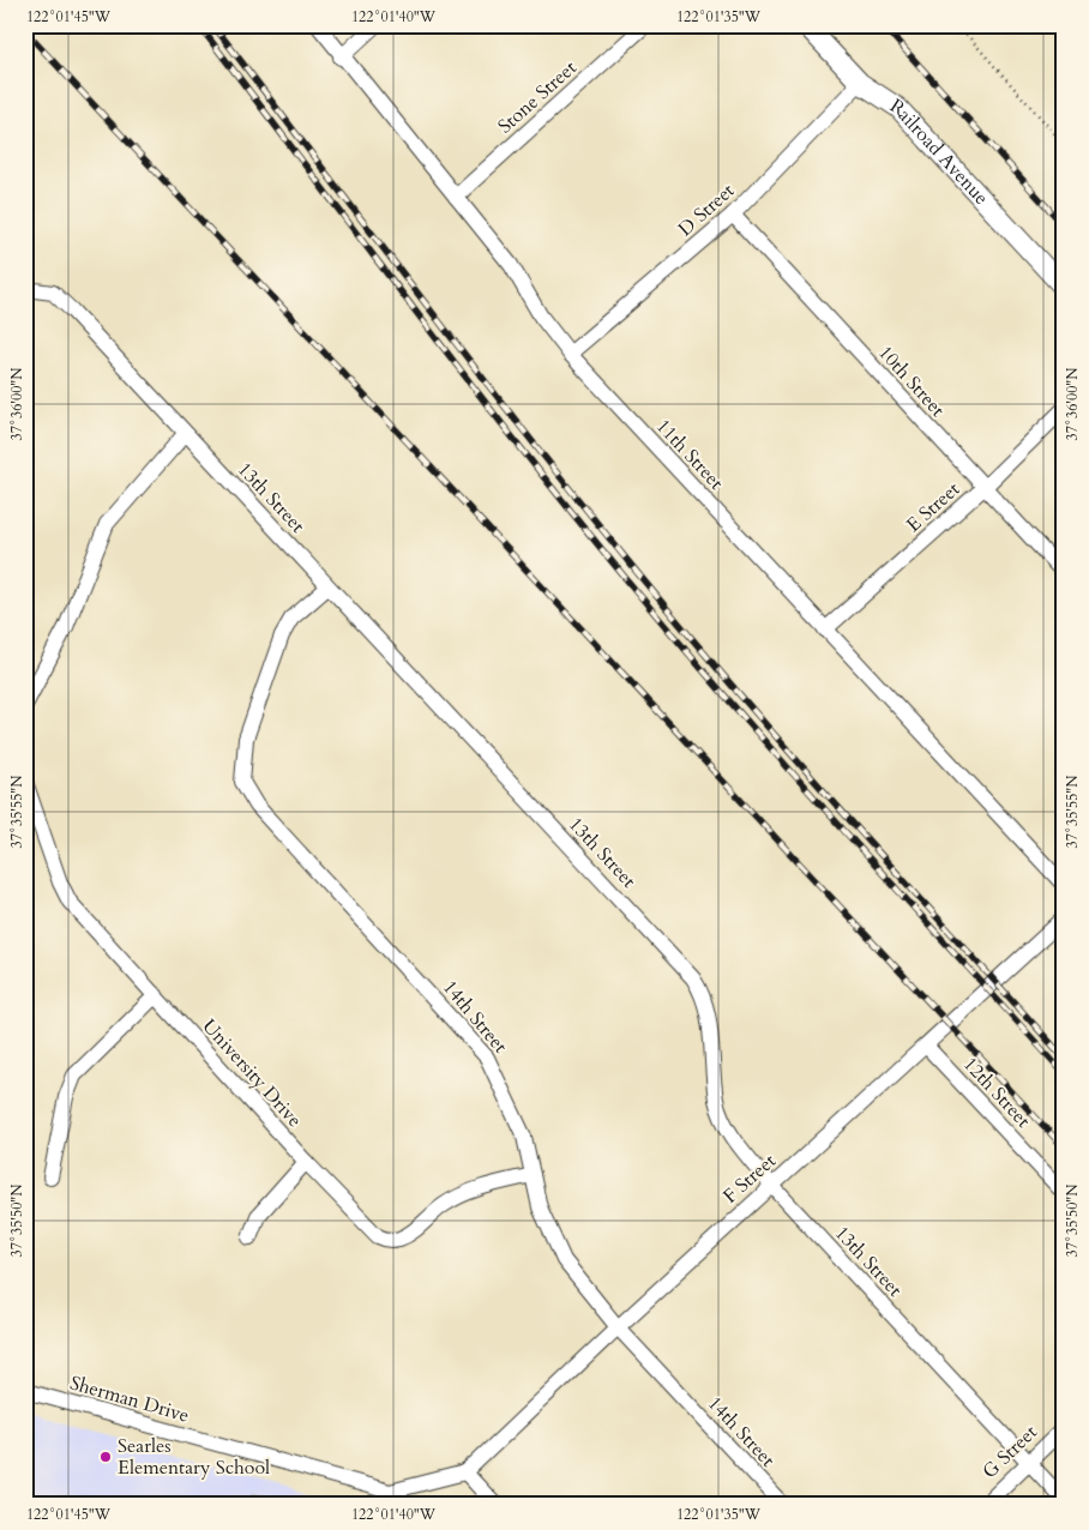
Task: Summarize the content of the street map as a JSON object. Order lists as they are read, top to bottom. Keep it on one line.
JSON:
{"streets":{"street":["Stone Street","Railroad Avenue","D Street","10th Street","11th Street","13th Street","E Street","14th Street","University Drive","12th Street","F Street","Sherman Drive","G Street"]},"crossings":[["Stone Street","11th Street"],["Railroad Avenue","D Street"],["D Street","10th Street"],["D Street","11th Street"],["10th Street","E Street"],["11th Street","E Street"],["13th Street","14th Street"],["13th Street","F Street"],["13th Street","G Street"],["14th Street","University Drive"],["14th Street","F Street"],["12th Street","F Street"],["F Street","Sherman Drive"]],"places":["Searles Elementary School"],"coordinates":["122°01'45\"W","122°01'40\"W","122°01'35\"W","37°36'00\"N","37°35'55\"N","37°35'50\"N"]}
